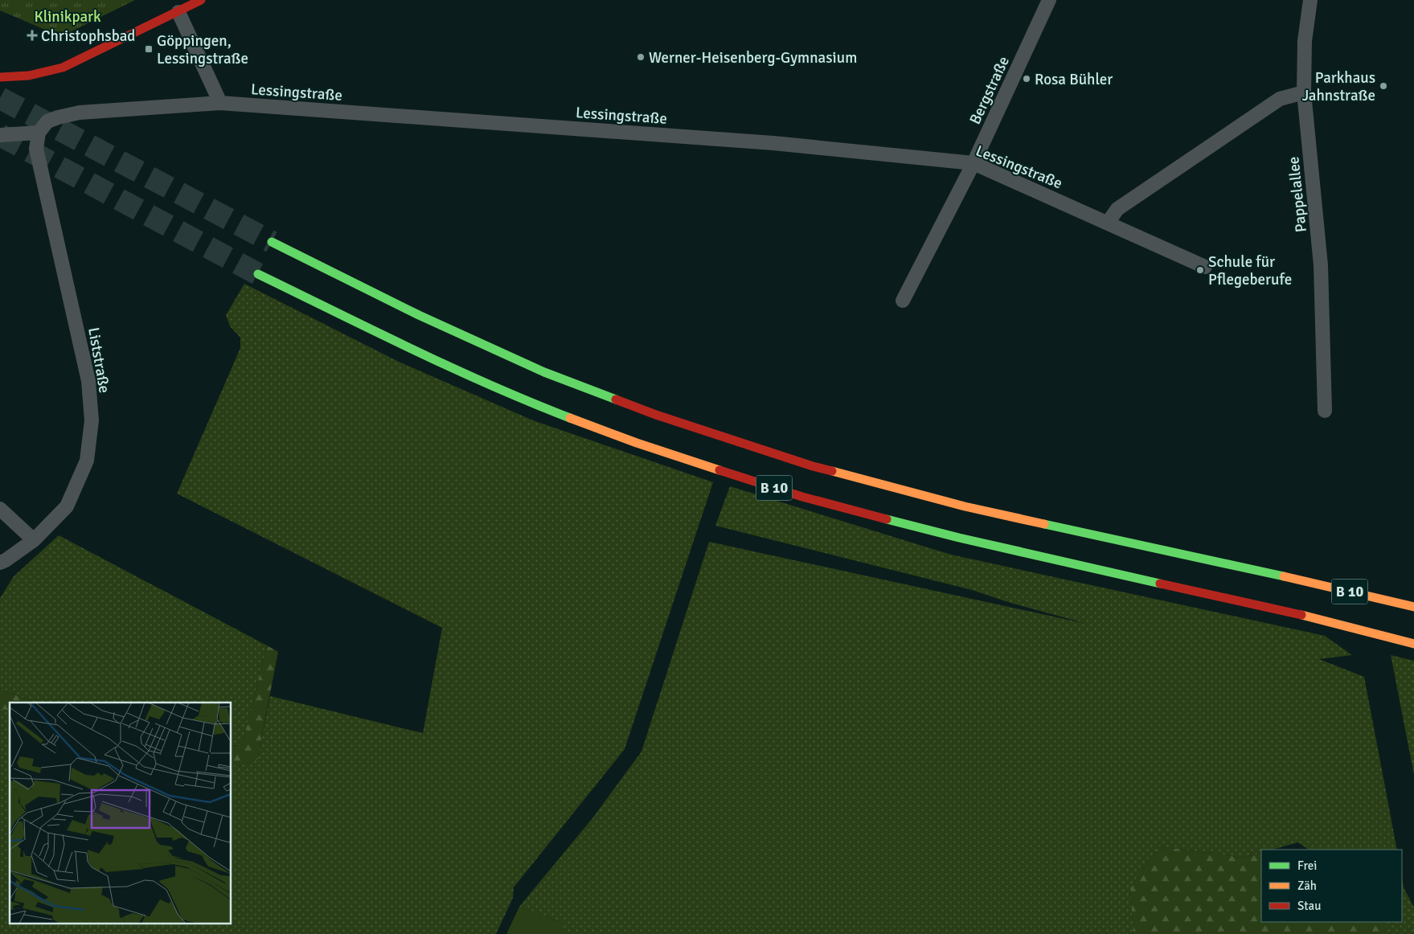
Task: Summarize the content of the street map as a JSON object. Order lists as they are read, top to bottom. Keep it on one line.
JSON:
{"streets":{"main road":["B 10"],"street":["Bergstraße","Lessingstraße","Pappelallee","Liststraße"]},"crossings":[["Bergstraße","Lessingstraße"],["Lessingstraße","Liststraße"]],"parks":["Klinikpark"],"places":{"health":["Christophsbad"],"transit":["Göppingen, Lessingstraße"],"other":["Werner-Heisenberg-Gymnasium","Rosa Bühler","Parkhaus Jahnstraße","Schule für Pflegeberufe"]},"legend":["Frei","Zäh","Stau"]}
